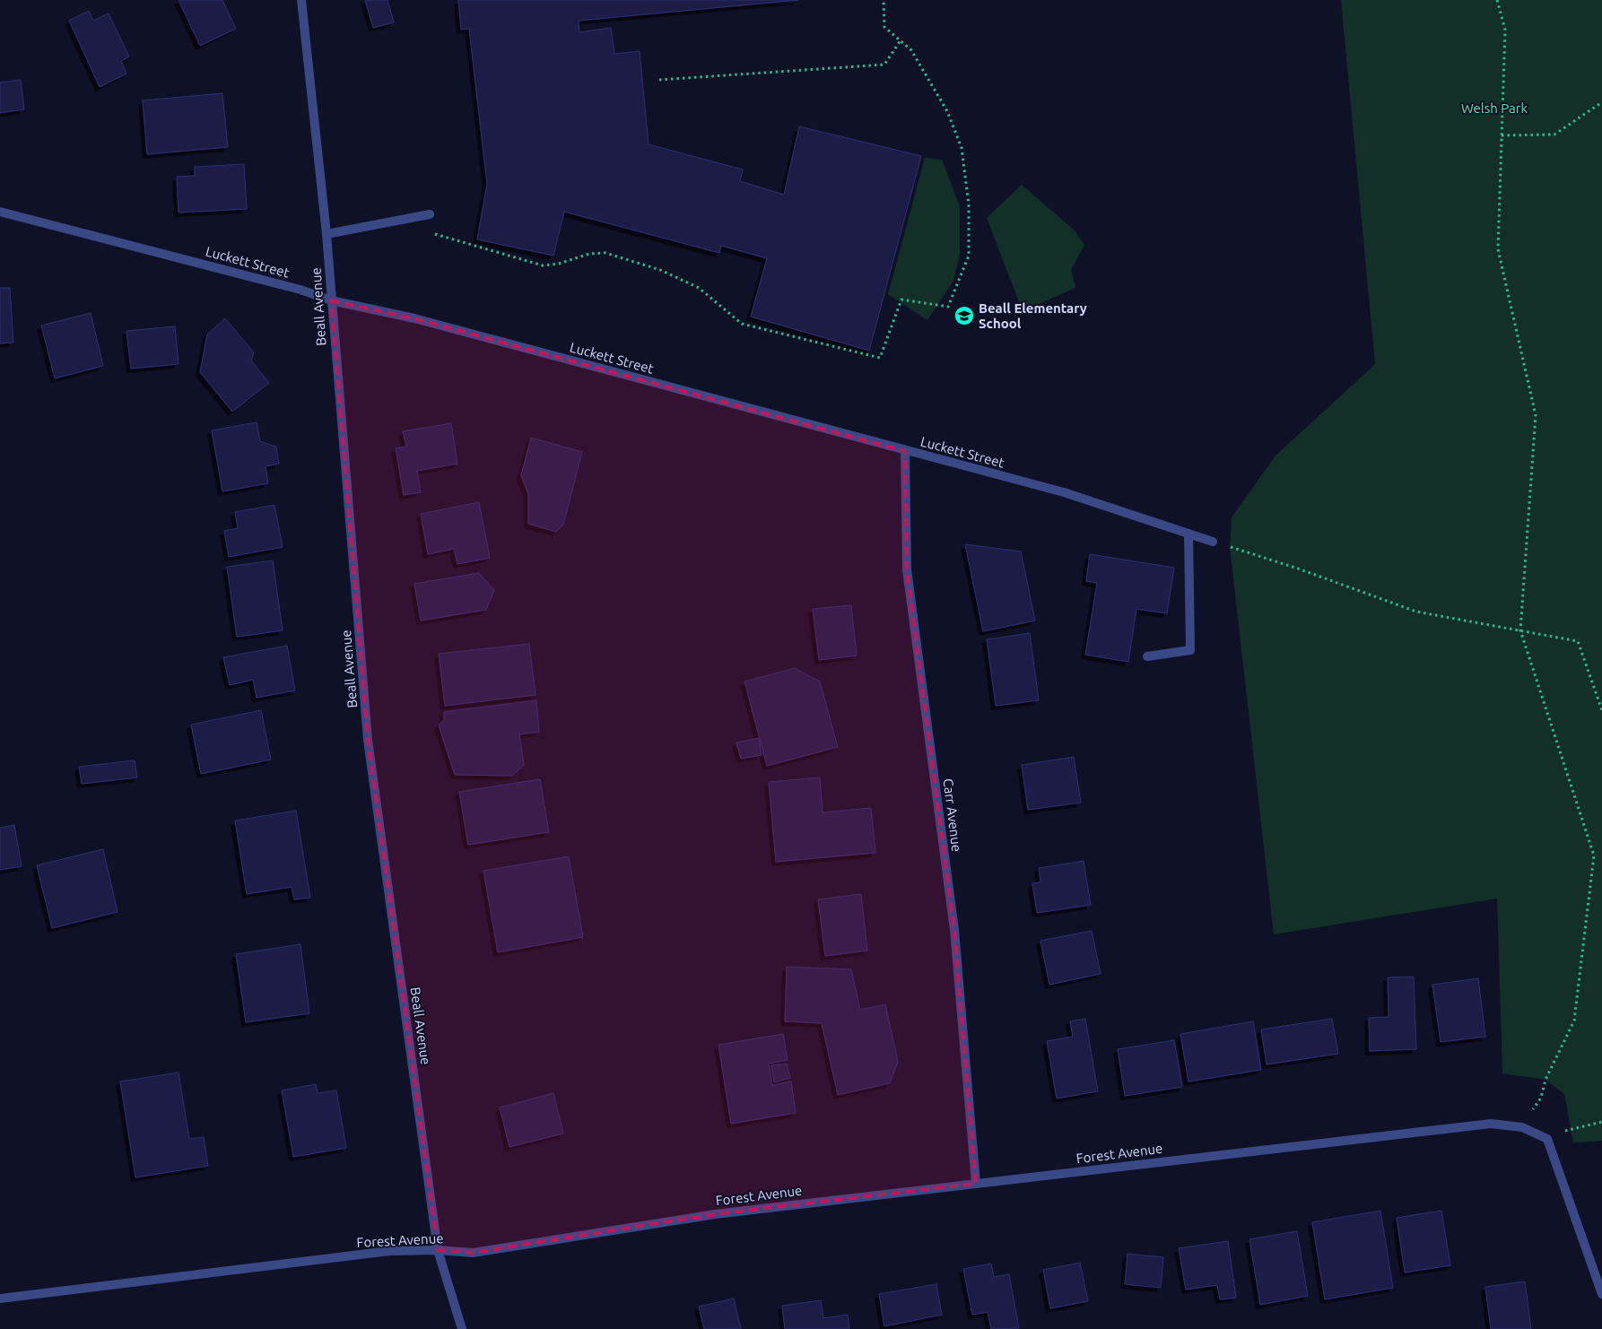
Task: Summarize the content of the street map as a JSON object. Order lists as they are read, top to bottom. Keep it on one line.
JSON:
{"streets":{"street":["Luckett Street","Beall Avenue","Carr Avenue","Forest Avenue"]},"crossings":[["Luckett Street","Beall Avenue"],["Luckett Street","Carr Avenue"],["Beall Avenue","Forest Avenue"],["Carr Avenue","Forest Avenue"]],"parks":["Welsh Park"],"places":{"school or university":["Beall Elementary School"]}}
